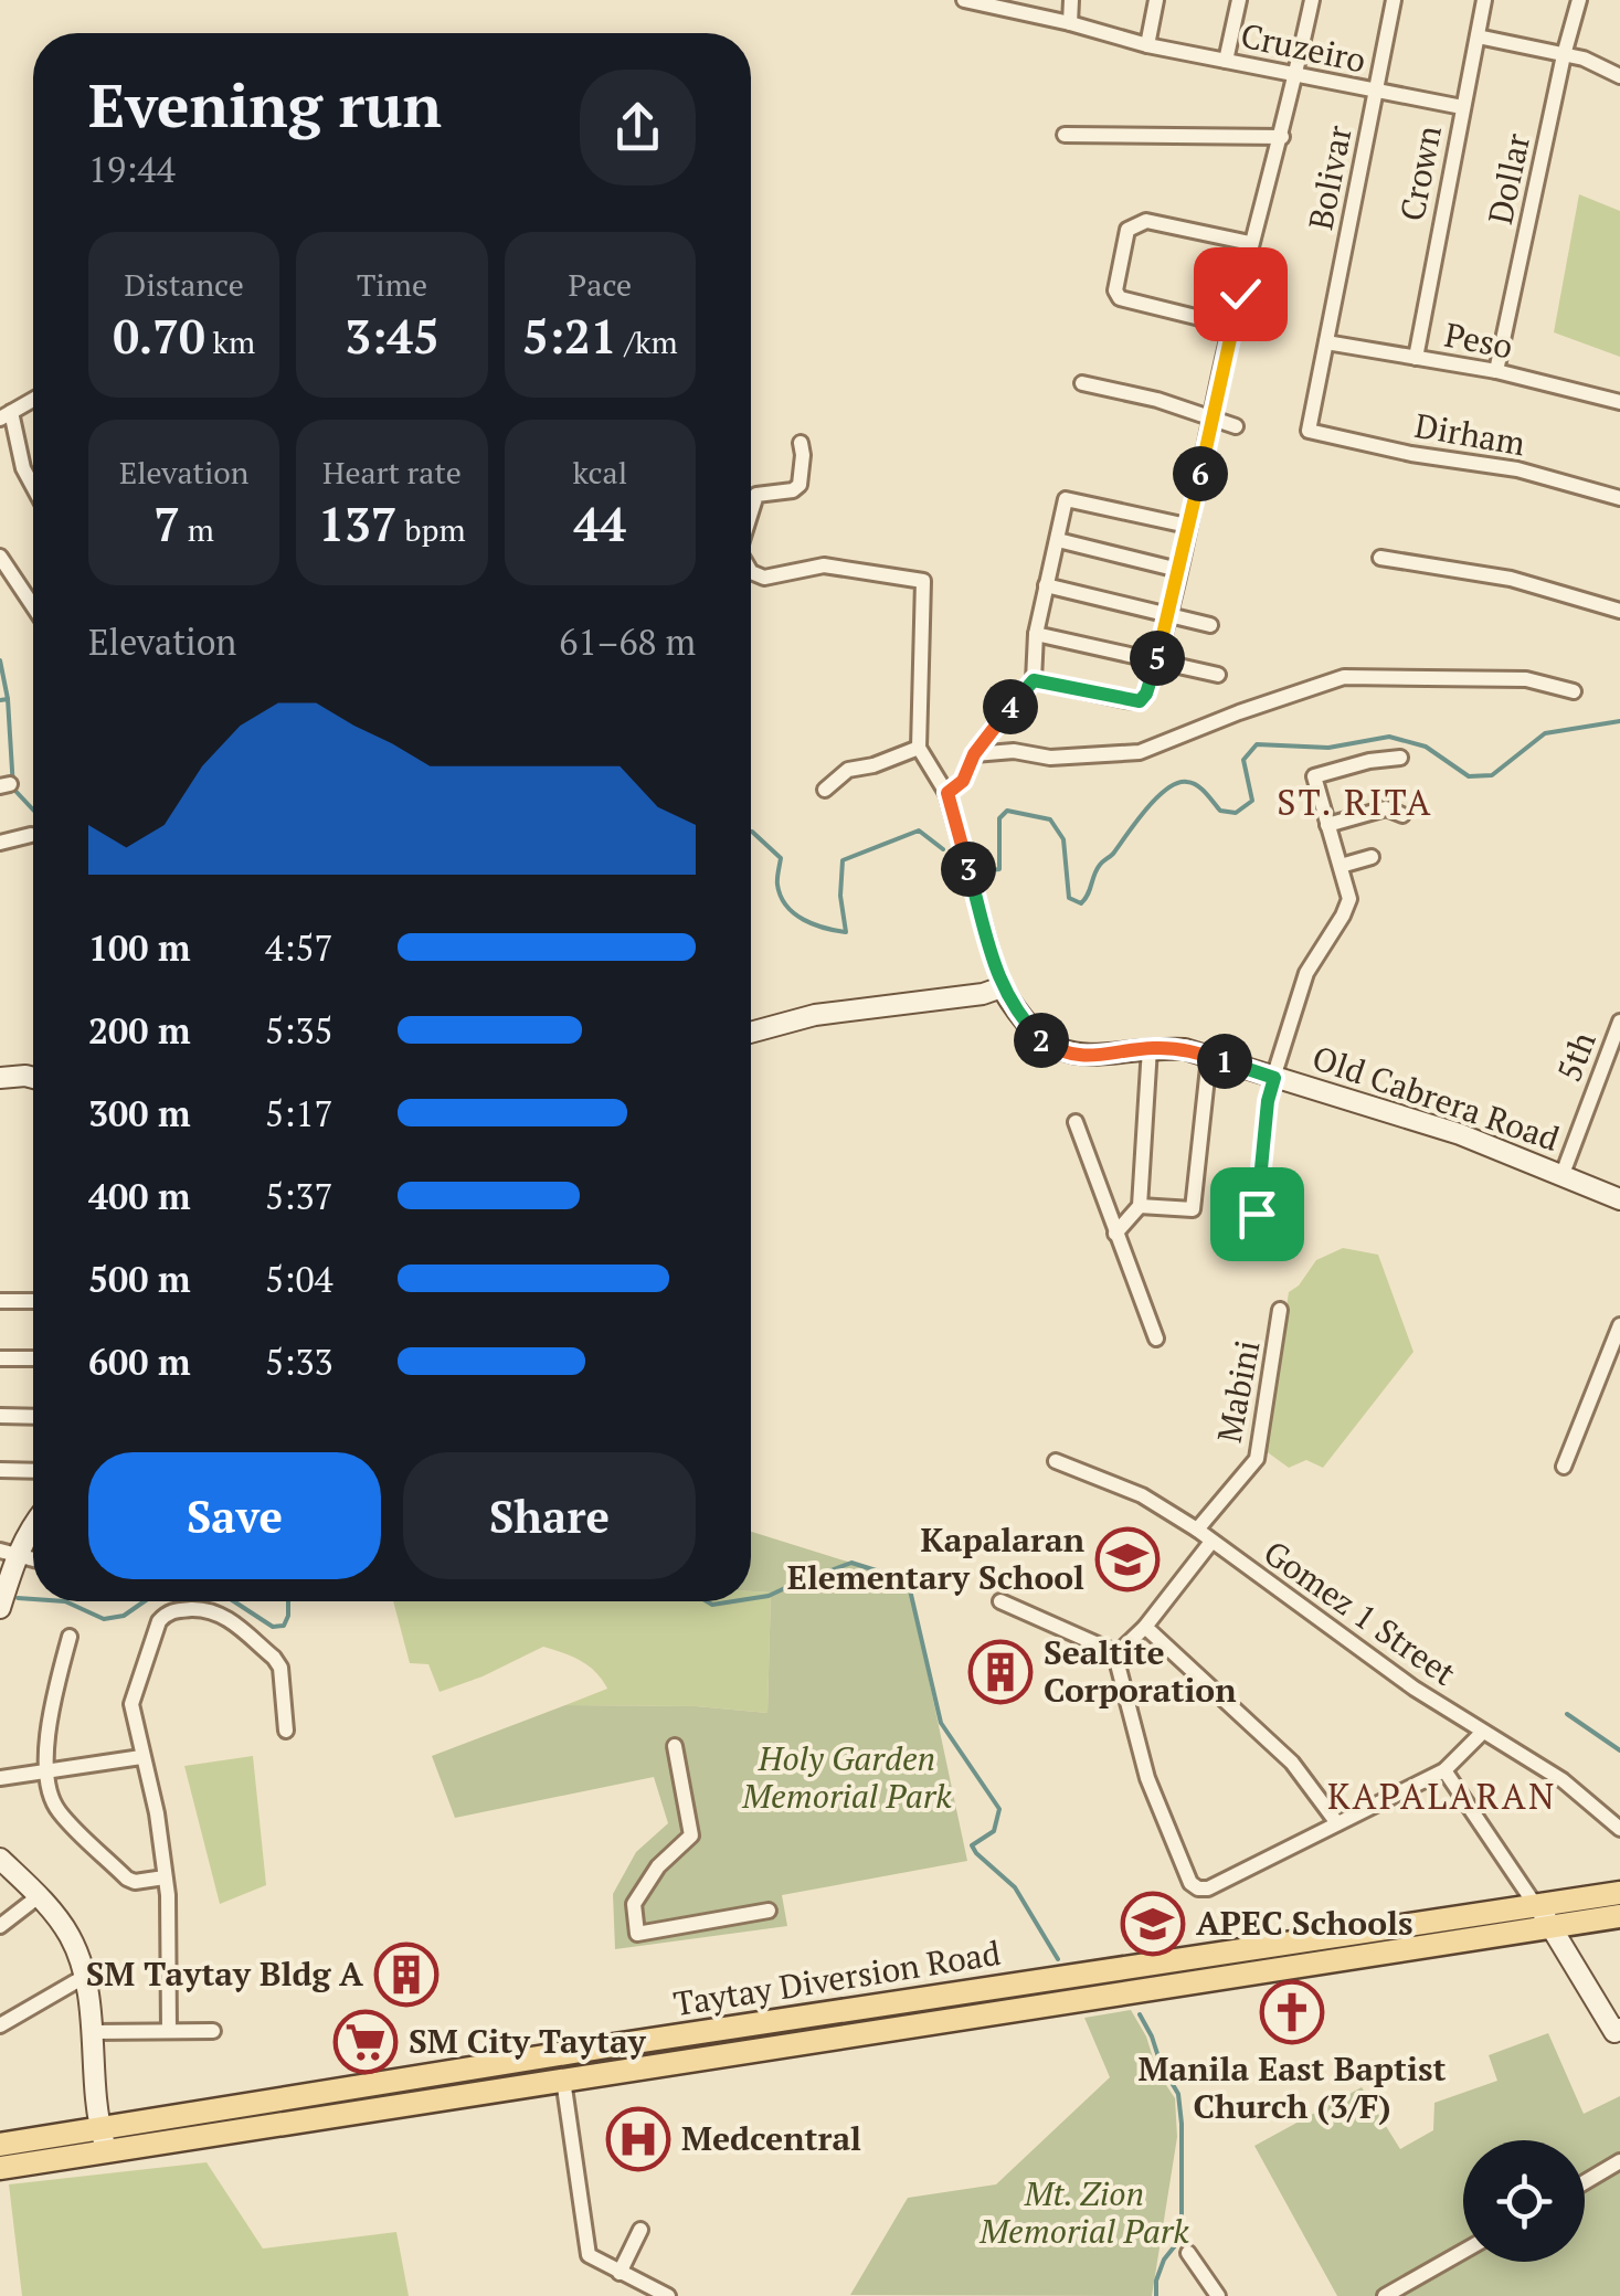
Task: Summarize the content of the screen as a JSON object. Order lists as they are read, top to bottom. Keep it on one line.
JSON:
{"streets":{"main road":["Taytay Diversion Road"],"street":["Cruzeiro","Crown","Bolivar","Dollar","Peso","Dirham","5th","Old Cabrera Road","Mabini","Gomez 1 Street"]},"crossings":[["Cruzeiro","Crown"],["Cruzeiro","Bolivar"],["Crown","Peso"],["Bolivar","Peso"],["Bolivar","Dirham"],["Dollar","Peso"],["5th","Old Cabrera Road"],["Mabini","Gomez 1 Street"]],"districts":["ST. RITA","KAPALARAN"],"parks":["Holy Garden Memorial Park","Mt. Zion Memorial Park"],"places":{"school or university":["Kapalaran Elementary School","APEC Schools"],"building":["Sealtite Corporation","SM Taytay Bldg A"],"church":["Manila East Baptist Church (3/F)"],"supermarket":["SM City Taytay"],"hospital":["Medcentral"]},"page":{"heading":["Evening run","19:44"],"stats":[["Distance","0.70 km"],["Time","3:45"],["Pace","5:21 /km"],["Elevation","7 m"],["Heart rate","137 bpm"],["kcal","44"]],"pins":["6","5","4","3","2","1"],"chart":["Elevation","61–68 m"],"list":[{"name":"100 m","note":"4:57"},{"name":"200 m","note":"5:35"},{"name":"300 m","note":"5:17"},{"name":"400 m","note":"5:37"},{"name":"500 m","note":"5:04"},{"name":"600 m","note":"5:33"}],"buttons":["Save","Share"]}}
